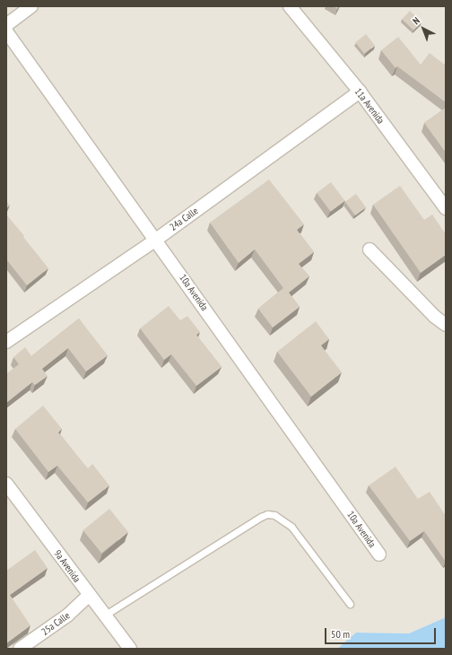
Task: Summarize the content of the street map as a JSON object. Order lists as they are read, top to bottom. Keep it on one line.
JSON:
{"streets":{"street":["11a Avenida","24a Calle","10a Avenida","9a Avenida","25a Calle"]},"crossings":[["11a Avenida","24a Calle"],["24a Calle","10a Avenida"],["9a Avenida","25a Calle"]],"scale_bar":"50 m","north":"top left"}
